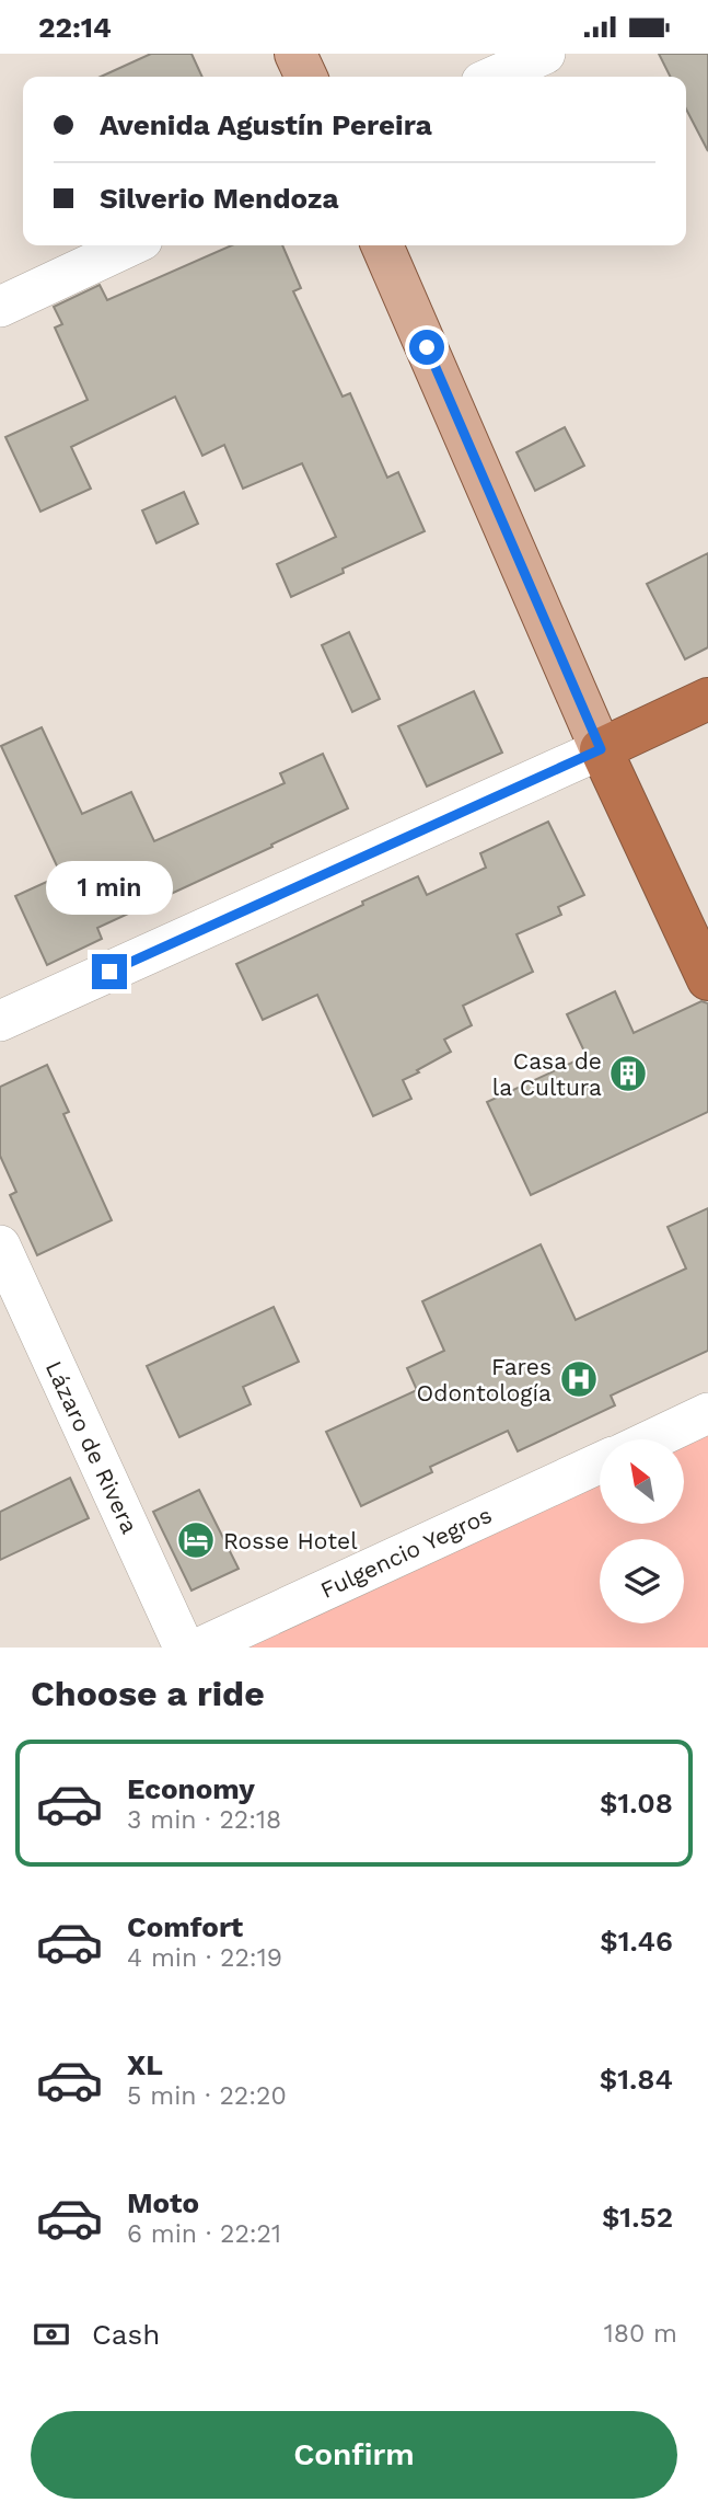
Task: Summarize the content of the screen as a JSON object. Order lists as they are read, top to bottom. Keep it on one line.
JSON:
{"streets":{"street":["Lázaro de Rivera","Fulgencio Yegros"]},"places":{"building":["Casa de la Cultura"],"hospital":["Fares Odontología"],"hotel":["Rosse Hotel"]},"north":"top left","page":{"status":"22:14","banner":["Avenida Agustín Pereira","Silverio Mendoza"],"bubble":"1 min","heading":"Choose a ride","list":[{"name":"Economy","note":"3 min · 22:18","value":"$1.08"},{"name":"Comfort","note":"4 min · 22:19","value":"$1.46"},{"name":"XL","note":"5 min · 22:20","value":"$1.84"},{"name":"Moto","note":"6 min · 22:21","value":"$1.52"}],"pay":["Cash","180 m"],"buttons":"Confirm"}}
